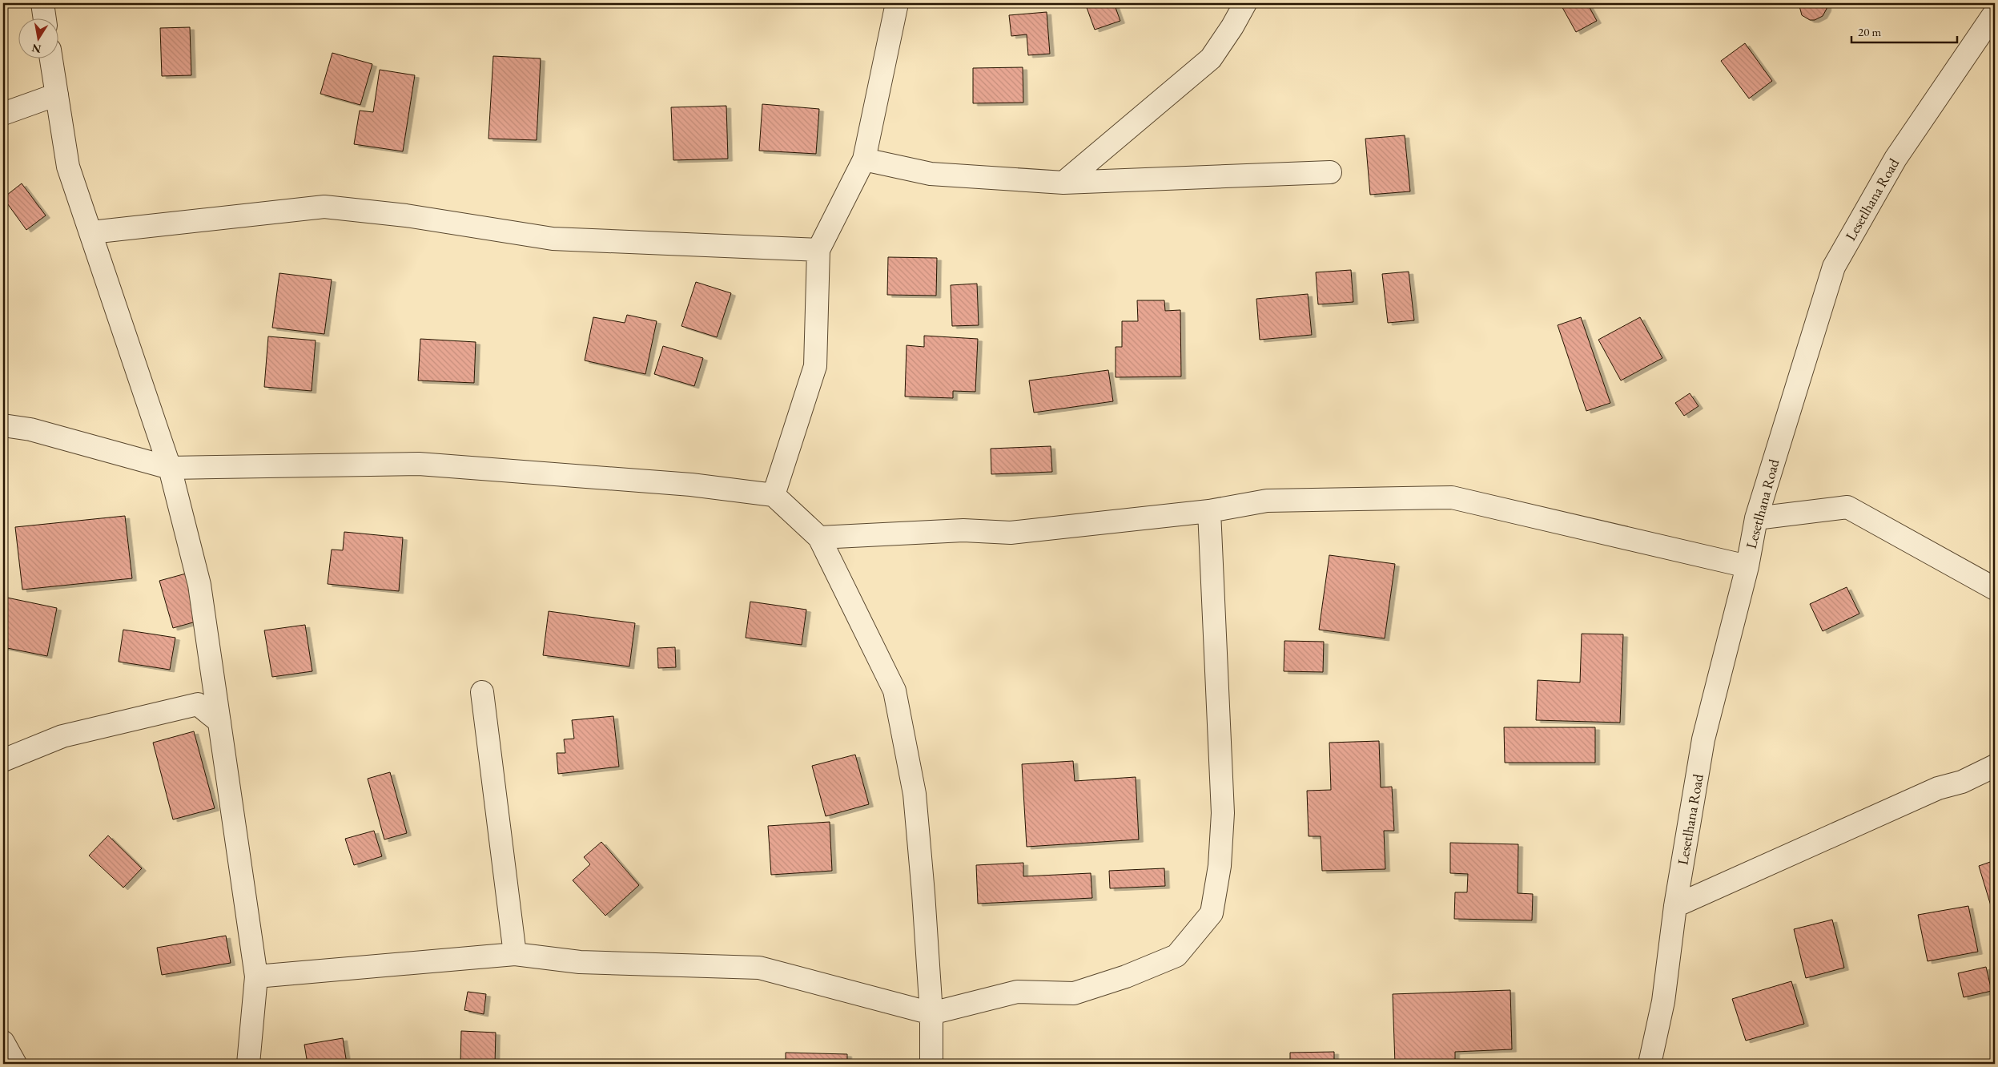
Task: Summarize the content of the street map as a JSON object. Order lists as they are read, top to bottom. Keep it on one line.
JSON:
{"streets":{"street":["Lesetlhana Road"]},"scale_bar":"20 m","north":"bottom"}
